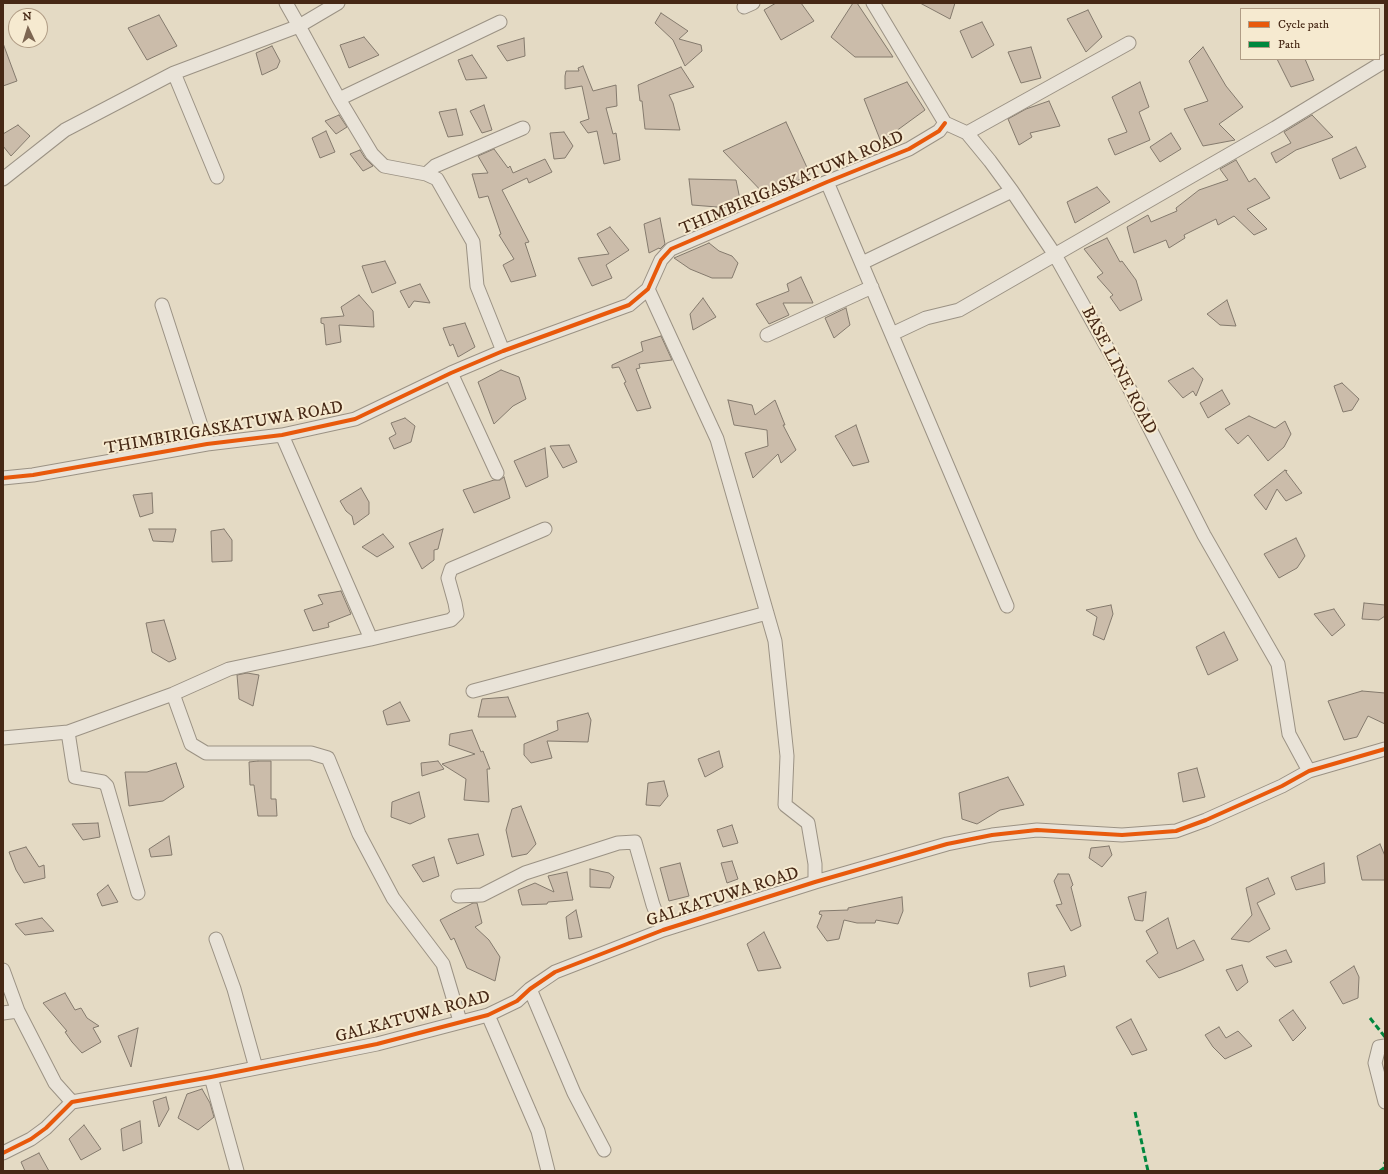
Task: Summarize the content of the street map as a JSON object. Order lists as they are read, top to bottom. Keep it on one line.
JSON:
{"streets":{"street":["THIMBIRIGASKATUWA ROAD","BASE LINE ROAD","GALKATUWA ROAD"]},"crossings":[["THIMBIRIGASKATUWA ROAD","BASE LINE ROAD"],["BASE LINE ROAD","GALKATUWA ROAD"]],"legend":["Cycle path","Path"],"north":"top"}
